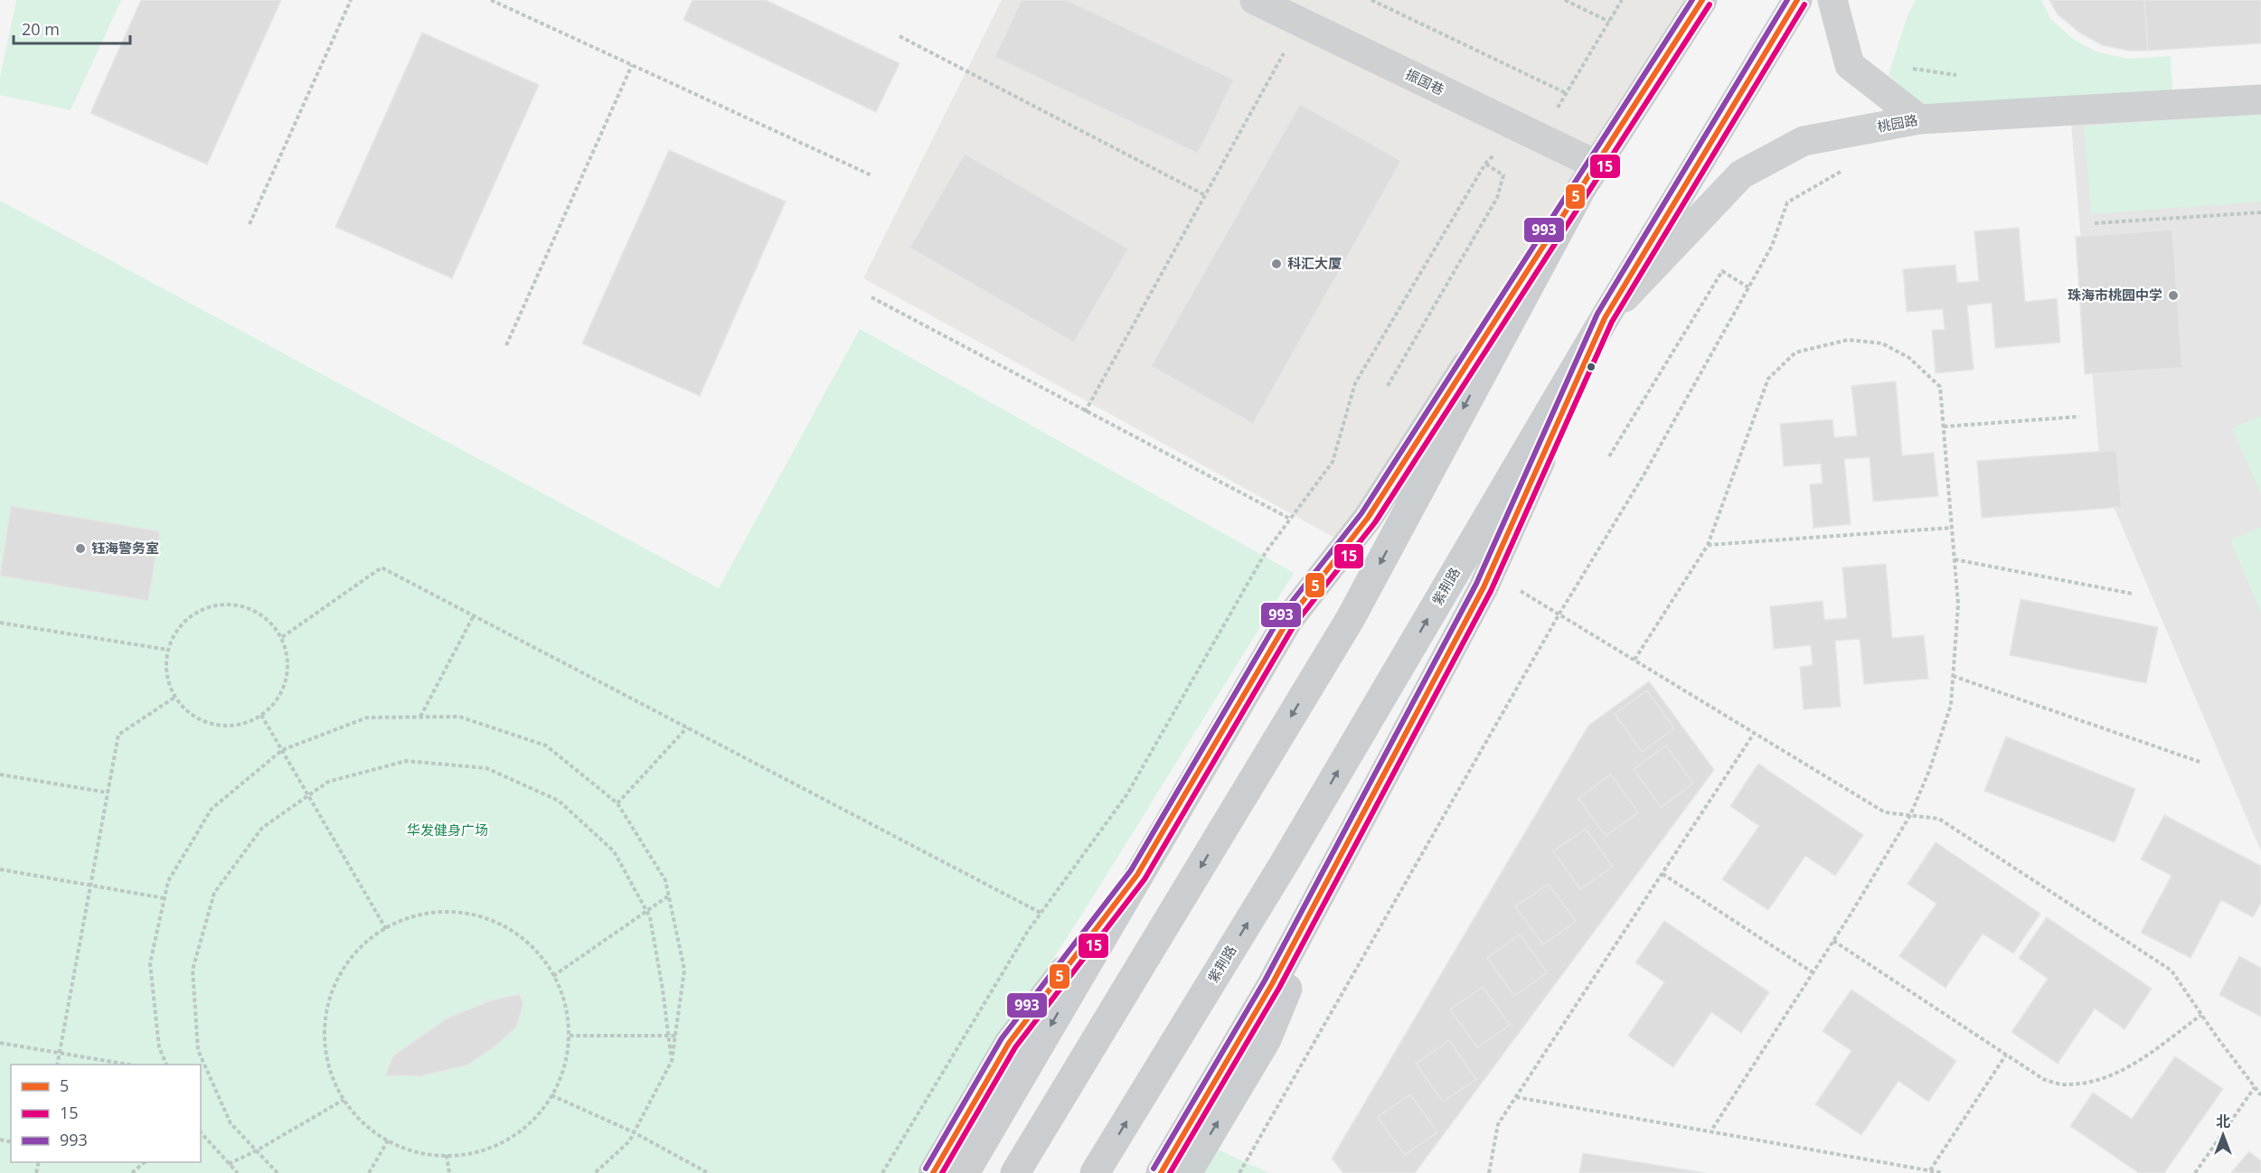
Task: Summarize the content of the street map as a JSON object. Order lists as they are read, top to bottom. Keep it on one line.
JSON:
{"streets":{"main road":["紫荆路"],"street":["振国巷","桃园路"]},"crossings":[["桃园路","紫荆路"]],"parks":["华发健身广场"],"places":["科汇大厦","珠海市桃园中学","钰海警务室"],"lines":["transit line 5","transit line 993","transit line 15"],"legend":["5","15","993"],"scale_bar":"20 m","north":"top"}
